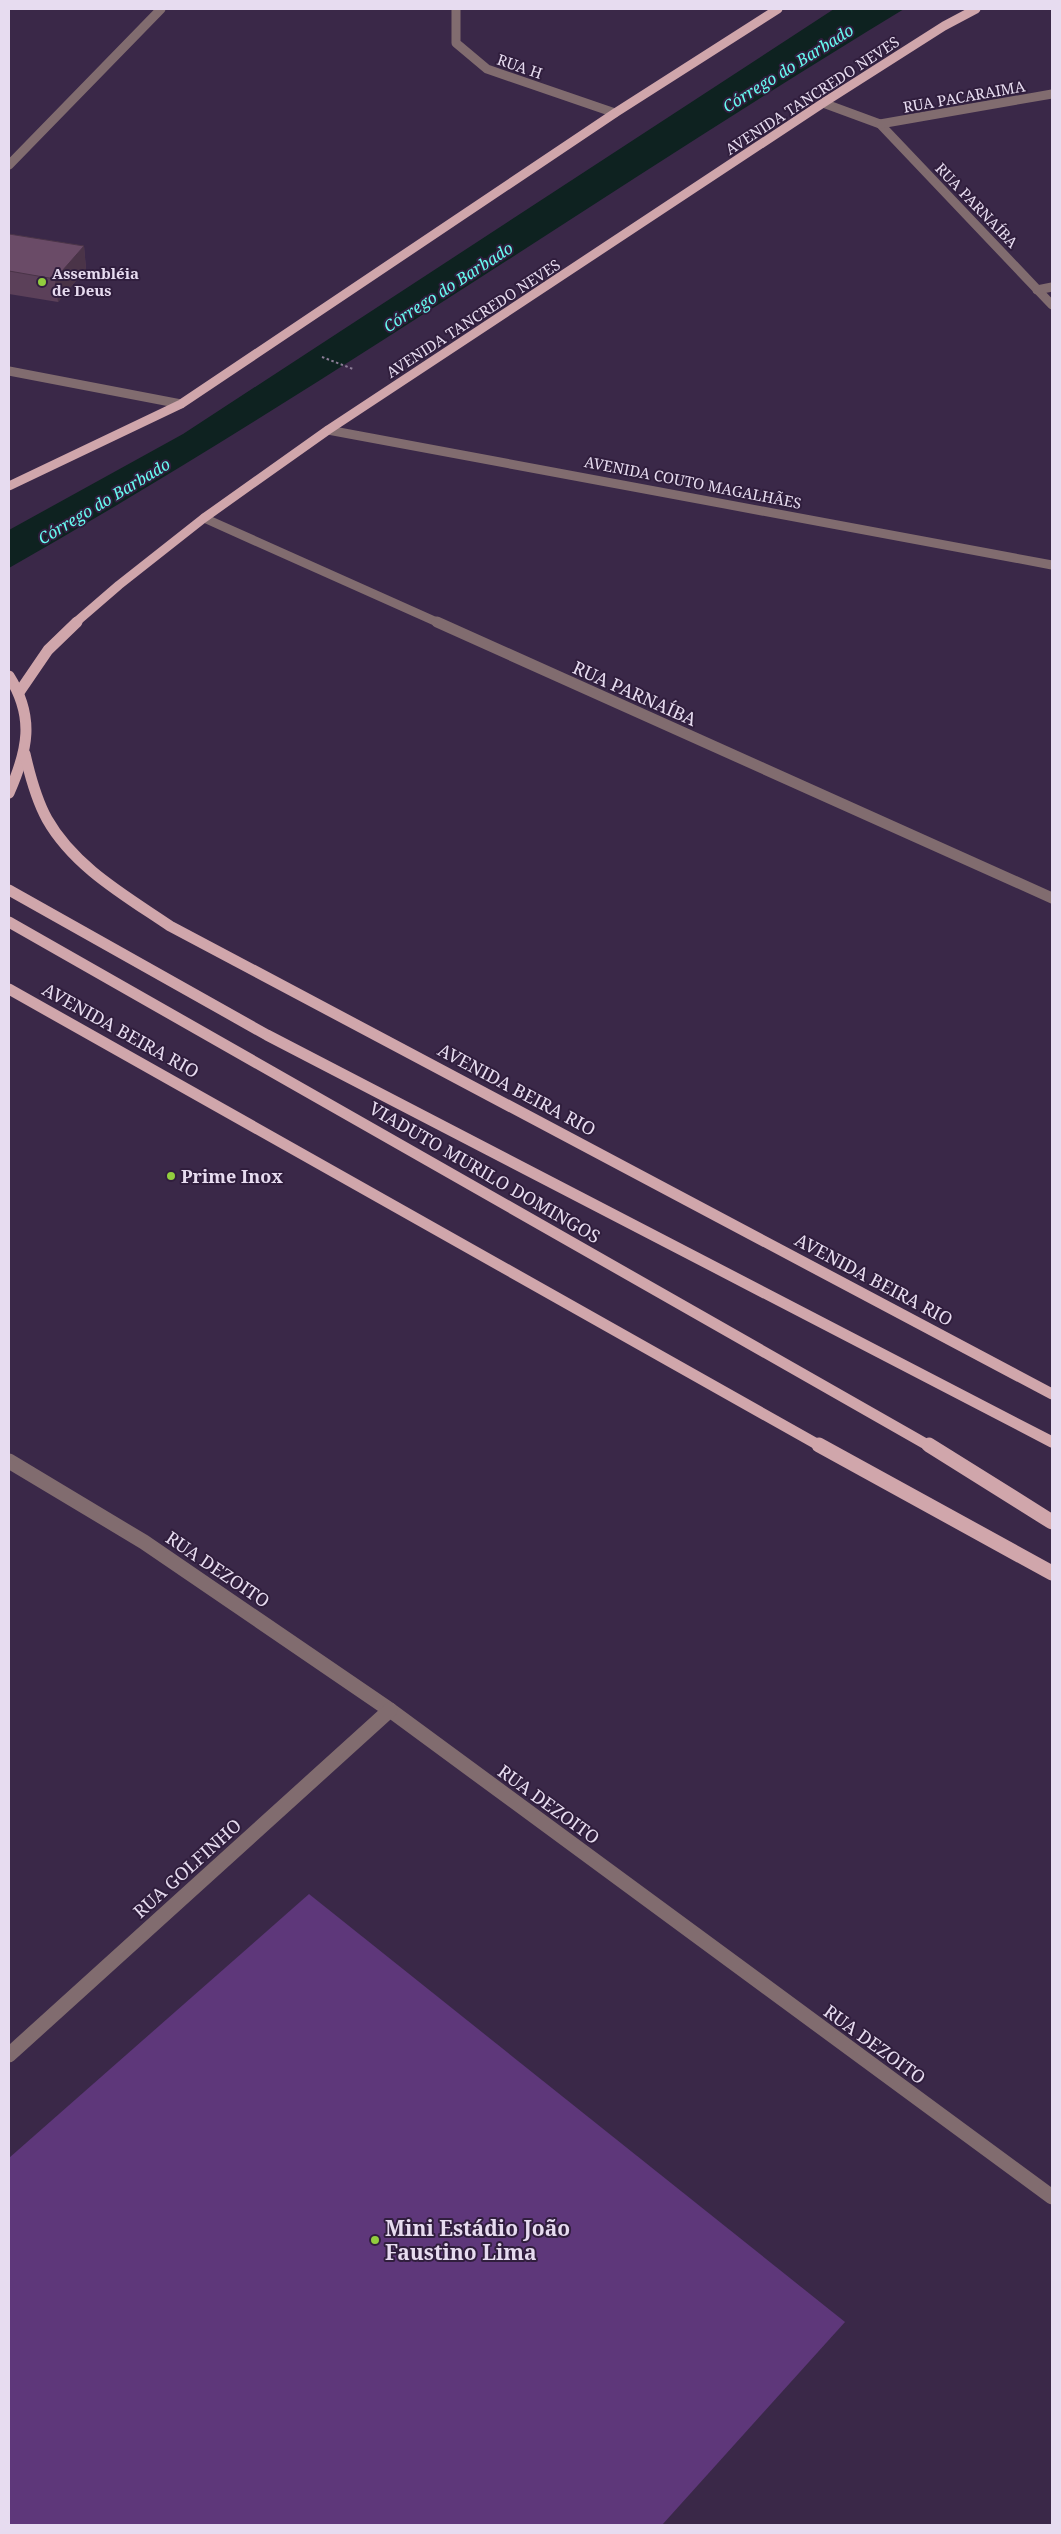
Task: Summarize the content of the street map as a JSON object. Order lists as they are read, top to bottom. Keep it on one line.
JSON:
{"streets":{"main road":["AVENIDA TANCREDO NEVES","AVENIDA BEIRA RIO","VIADUTO MURILO DOMINGOS"],"street":["RUA H","RUA PACARAIMA","RUA PARNAÍBA","AVENIDA COUTO MAGALHÃES","RUA DEZOITO","RUA GOLFINHO"]},"crossings":[["AVENIDA TANCREDO NEVES","RUA PARNAÍBA"],["AVENIDA TANCREDO NEVES","AVENIDA COUTO MAGALHÃES"],["RUA PACARAIMA","RUA PARNAÍBA"],["RUA DEZOITO","RUA GOLFINHO"]],"water":["Córrego do Barbado"],"places":["Assembléia de Deus","Prime Inox","Mini Estádio João Faustino Lima"]}
